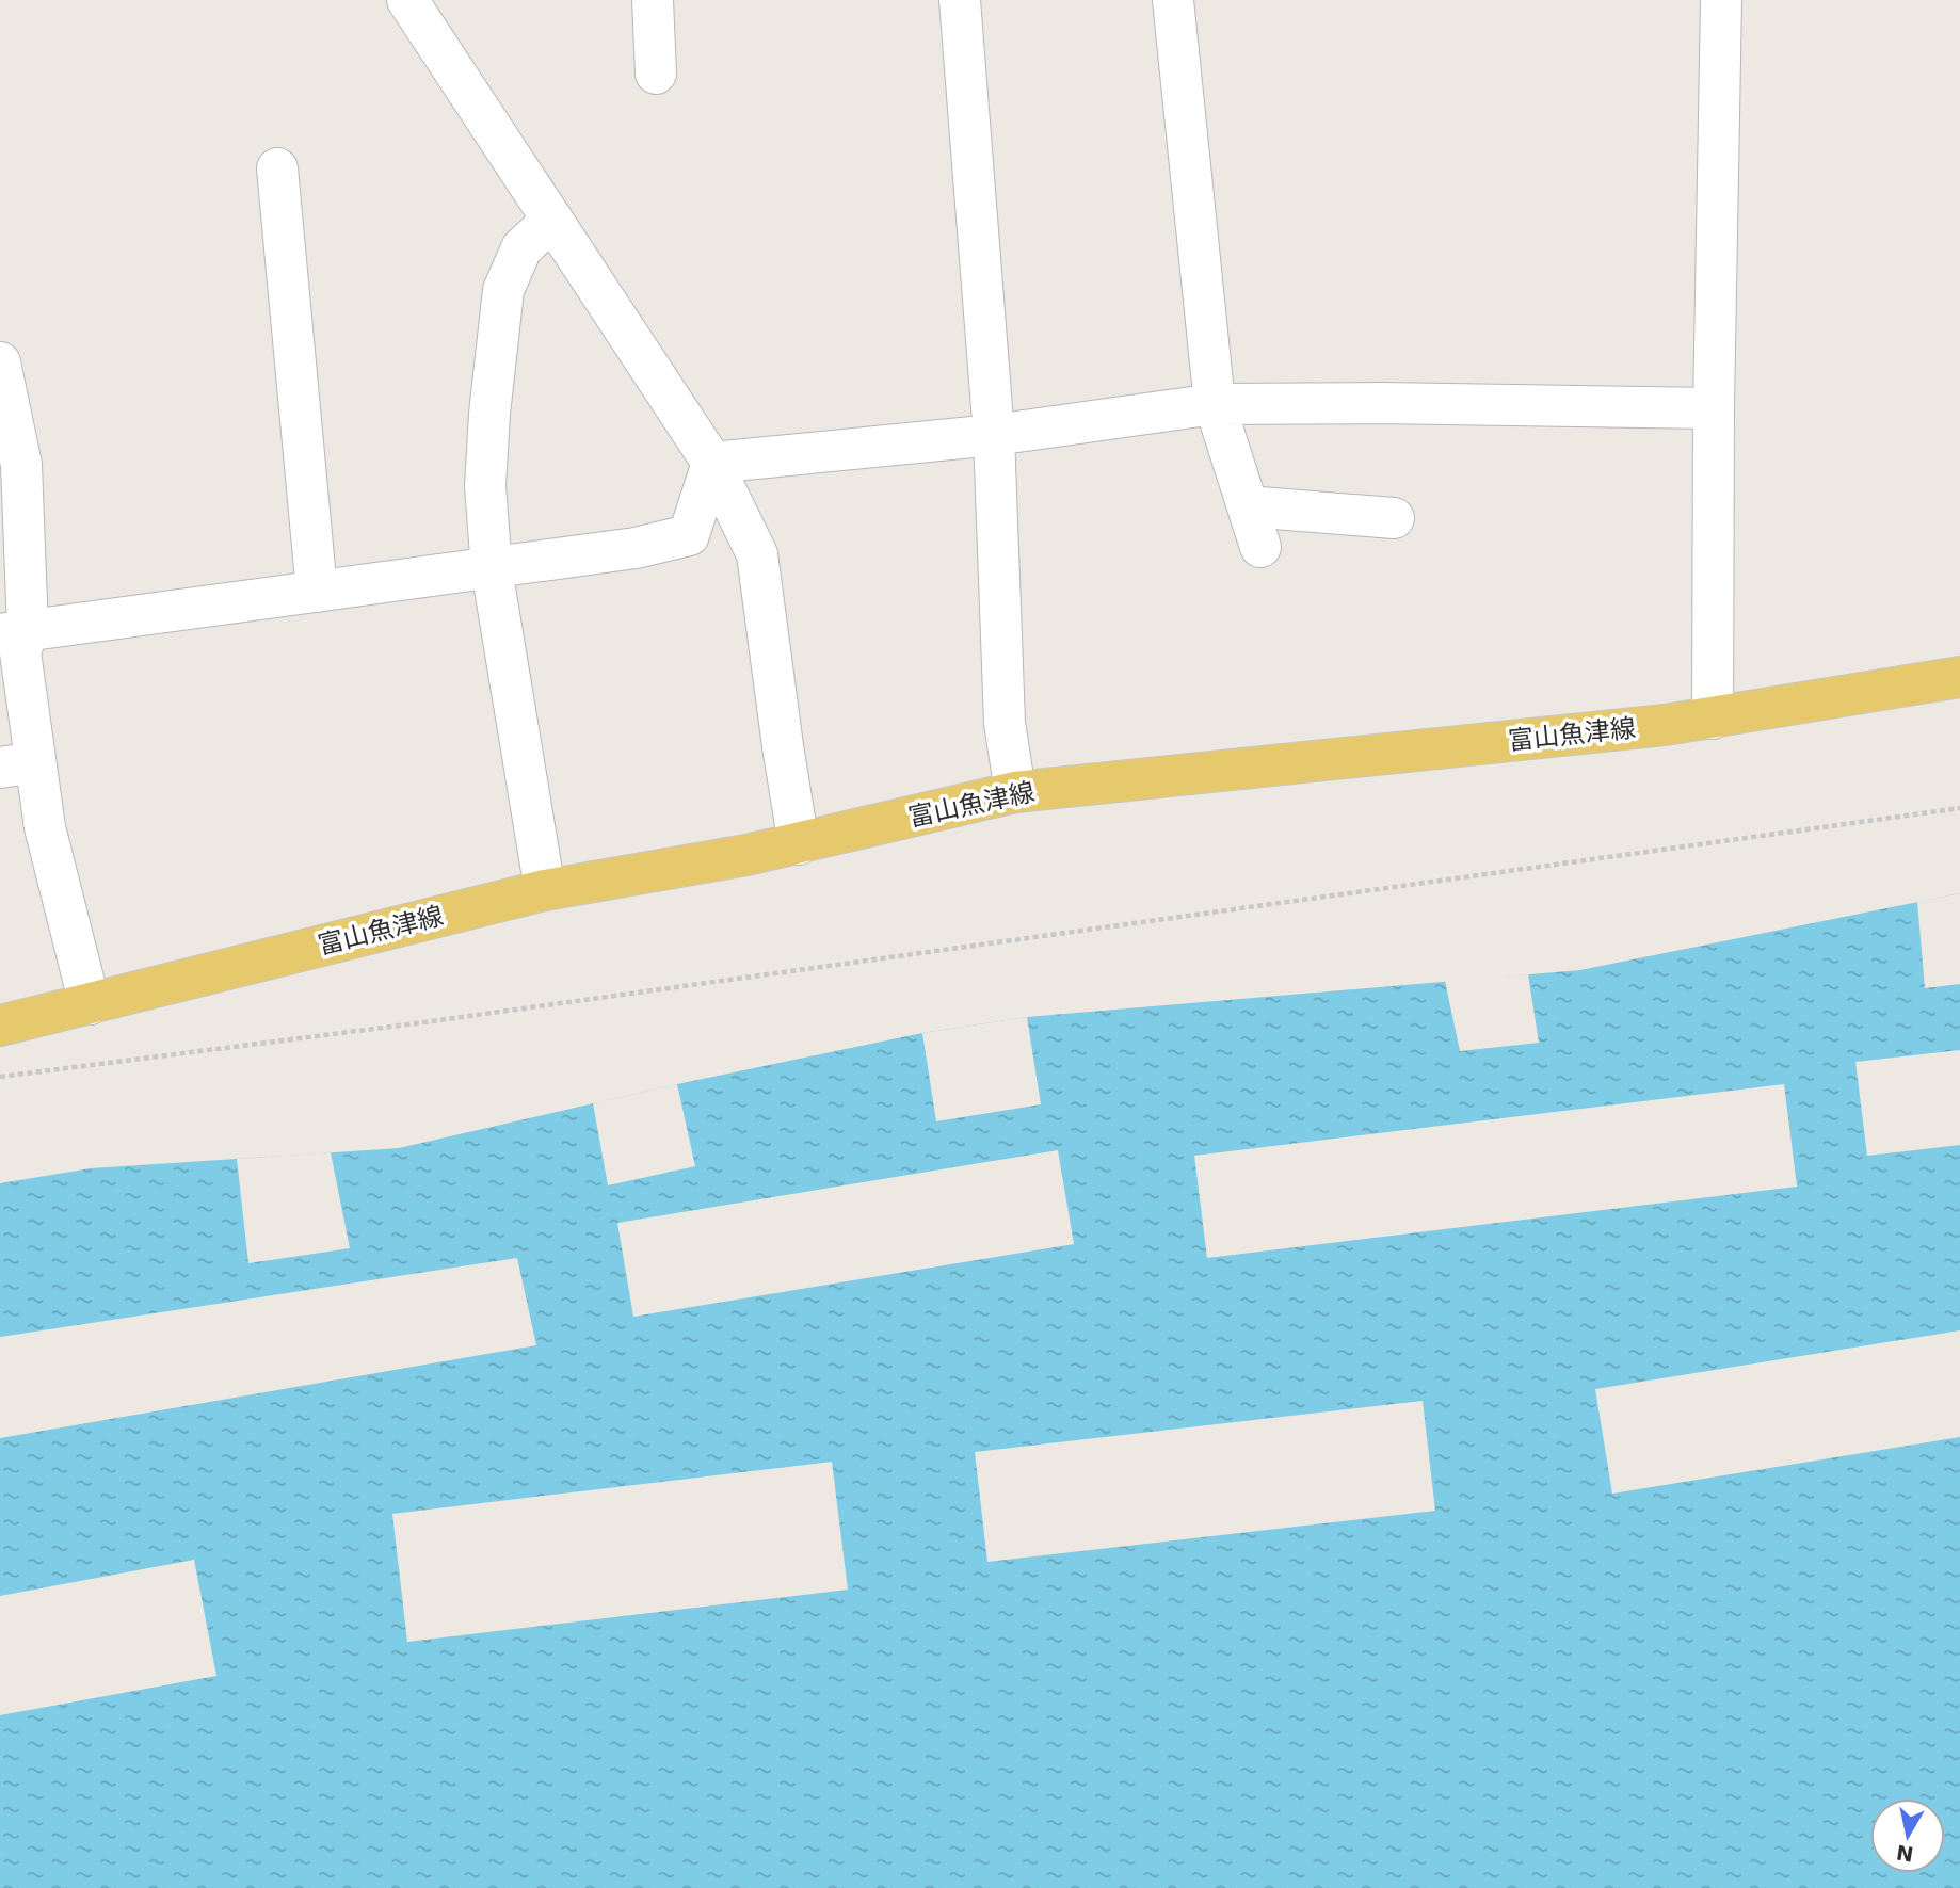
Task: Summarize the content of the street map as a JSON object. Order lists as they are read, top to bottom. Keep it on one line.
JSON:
{"streets":{"main road":["富山魚津線"]},"north":"bottom"}
